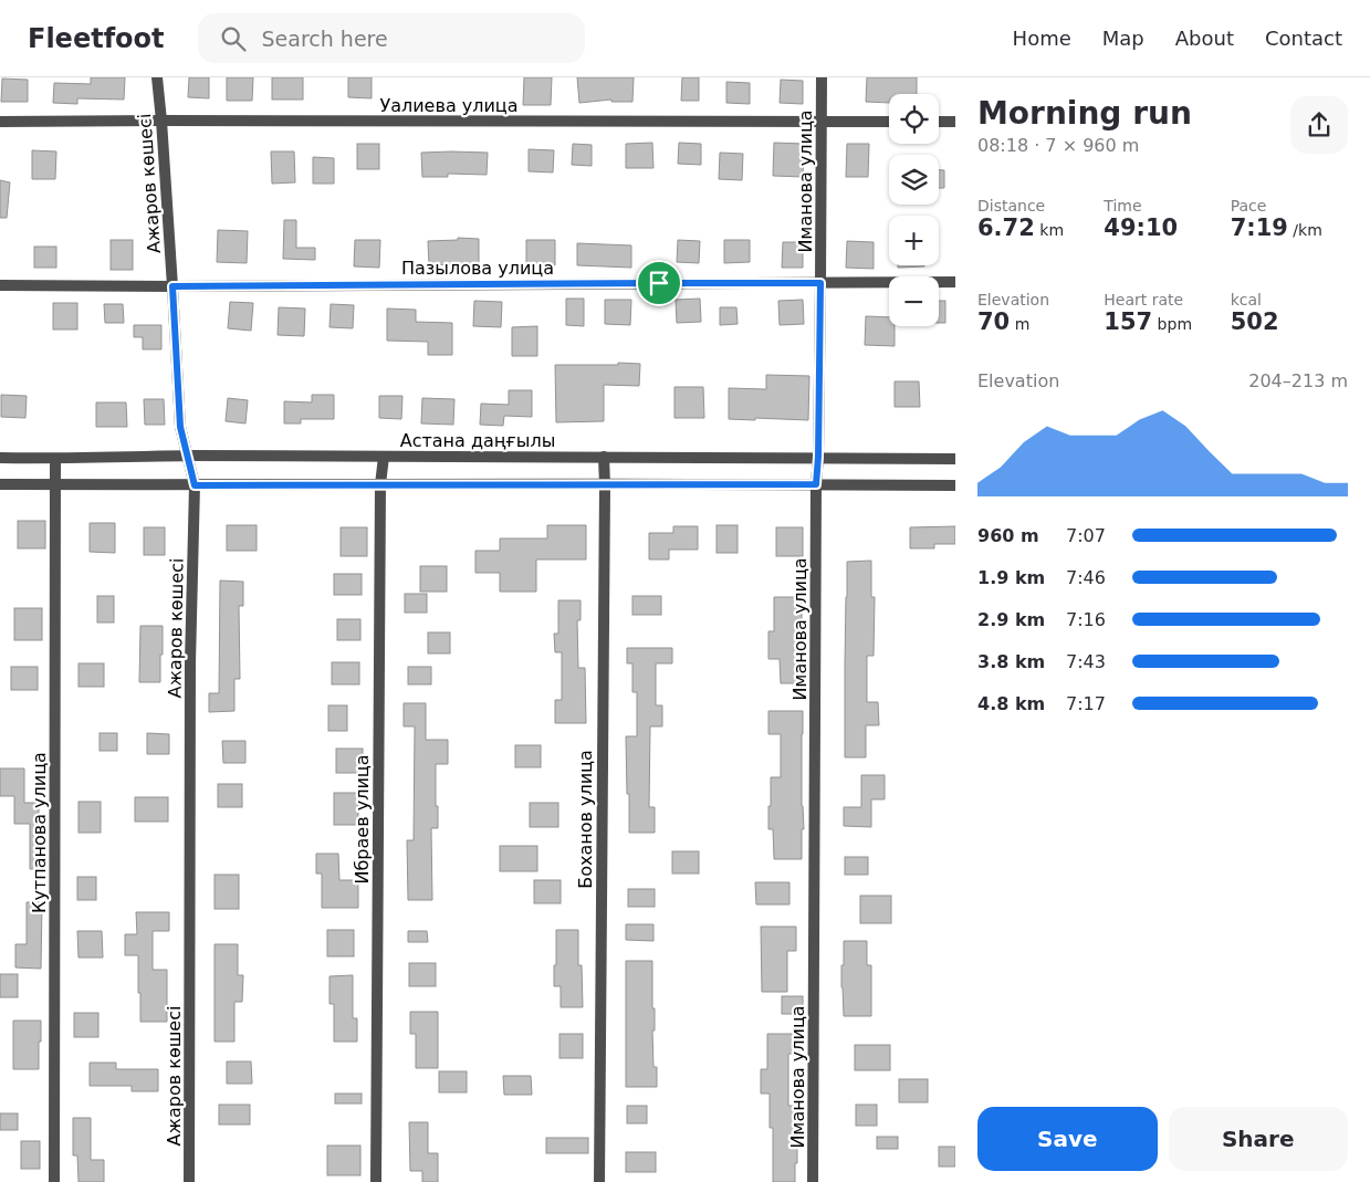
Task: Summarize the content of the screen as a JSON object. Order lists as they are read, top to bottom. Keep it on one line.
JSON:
{"streets":{"street":["Уалиева улица","Иманова улица","Ажаров көшесі","Пазылова улица","Астана даңғылы","Ибраев улица","Боханов улица","Кутпанова улица"]},"crossings":[["Уалиева улица","Иманова улица"],["Уалиева улица","Ажаров көшесі"],["Иманова улица","Пазылова улица"],["Иманова улица","Астана даңғылы"],["Ажаров көшесі","Пазылова улица"],["Ажаров көшесі","Астана даңғылы"],["Астана даңғылы","Ибраев улица"],["Астана даңғылы","Боханов улица"],["Астана даңғылы","Кутпанова улица"]],"page":{"header":"Fleetfoot","search":"Search here","nav":["Home","Map","About","Contact"],"heading":["Morning run","08:18 · 7 × 960 m"],"map_buttons":["+","−"],"stats":[["Distance","6.72 km"],["Time","49:10"],["Pace","7:19 /km"],["Elevation","70 m"],["Heart rate","157 bpm"],["kcal","502"]],"chart":["Elevation","204–213 m"],"list":[{"name":"960 m","note":"7:07"},{"name":"1.9 km","note":"7:46"},{"name":"2.9 km","note":"7:16"},{"name":"3.8 km","note":"7:43"},{"name":"4.8 km","note":"7:17"}],"buttons":["Save","Share"]}}
